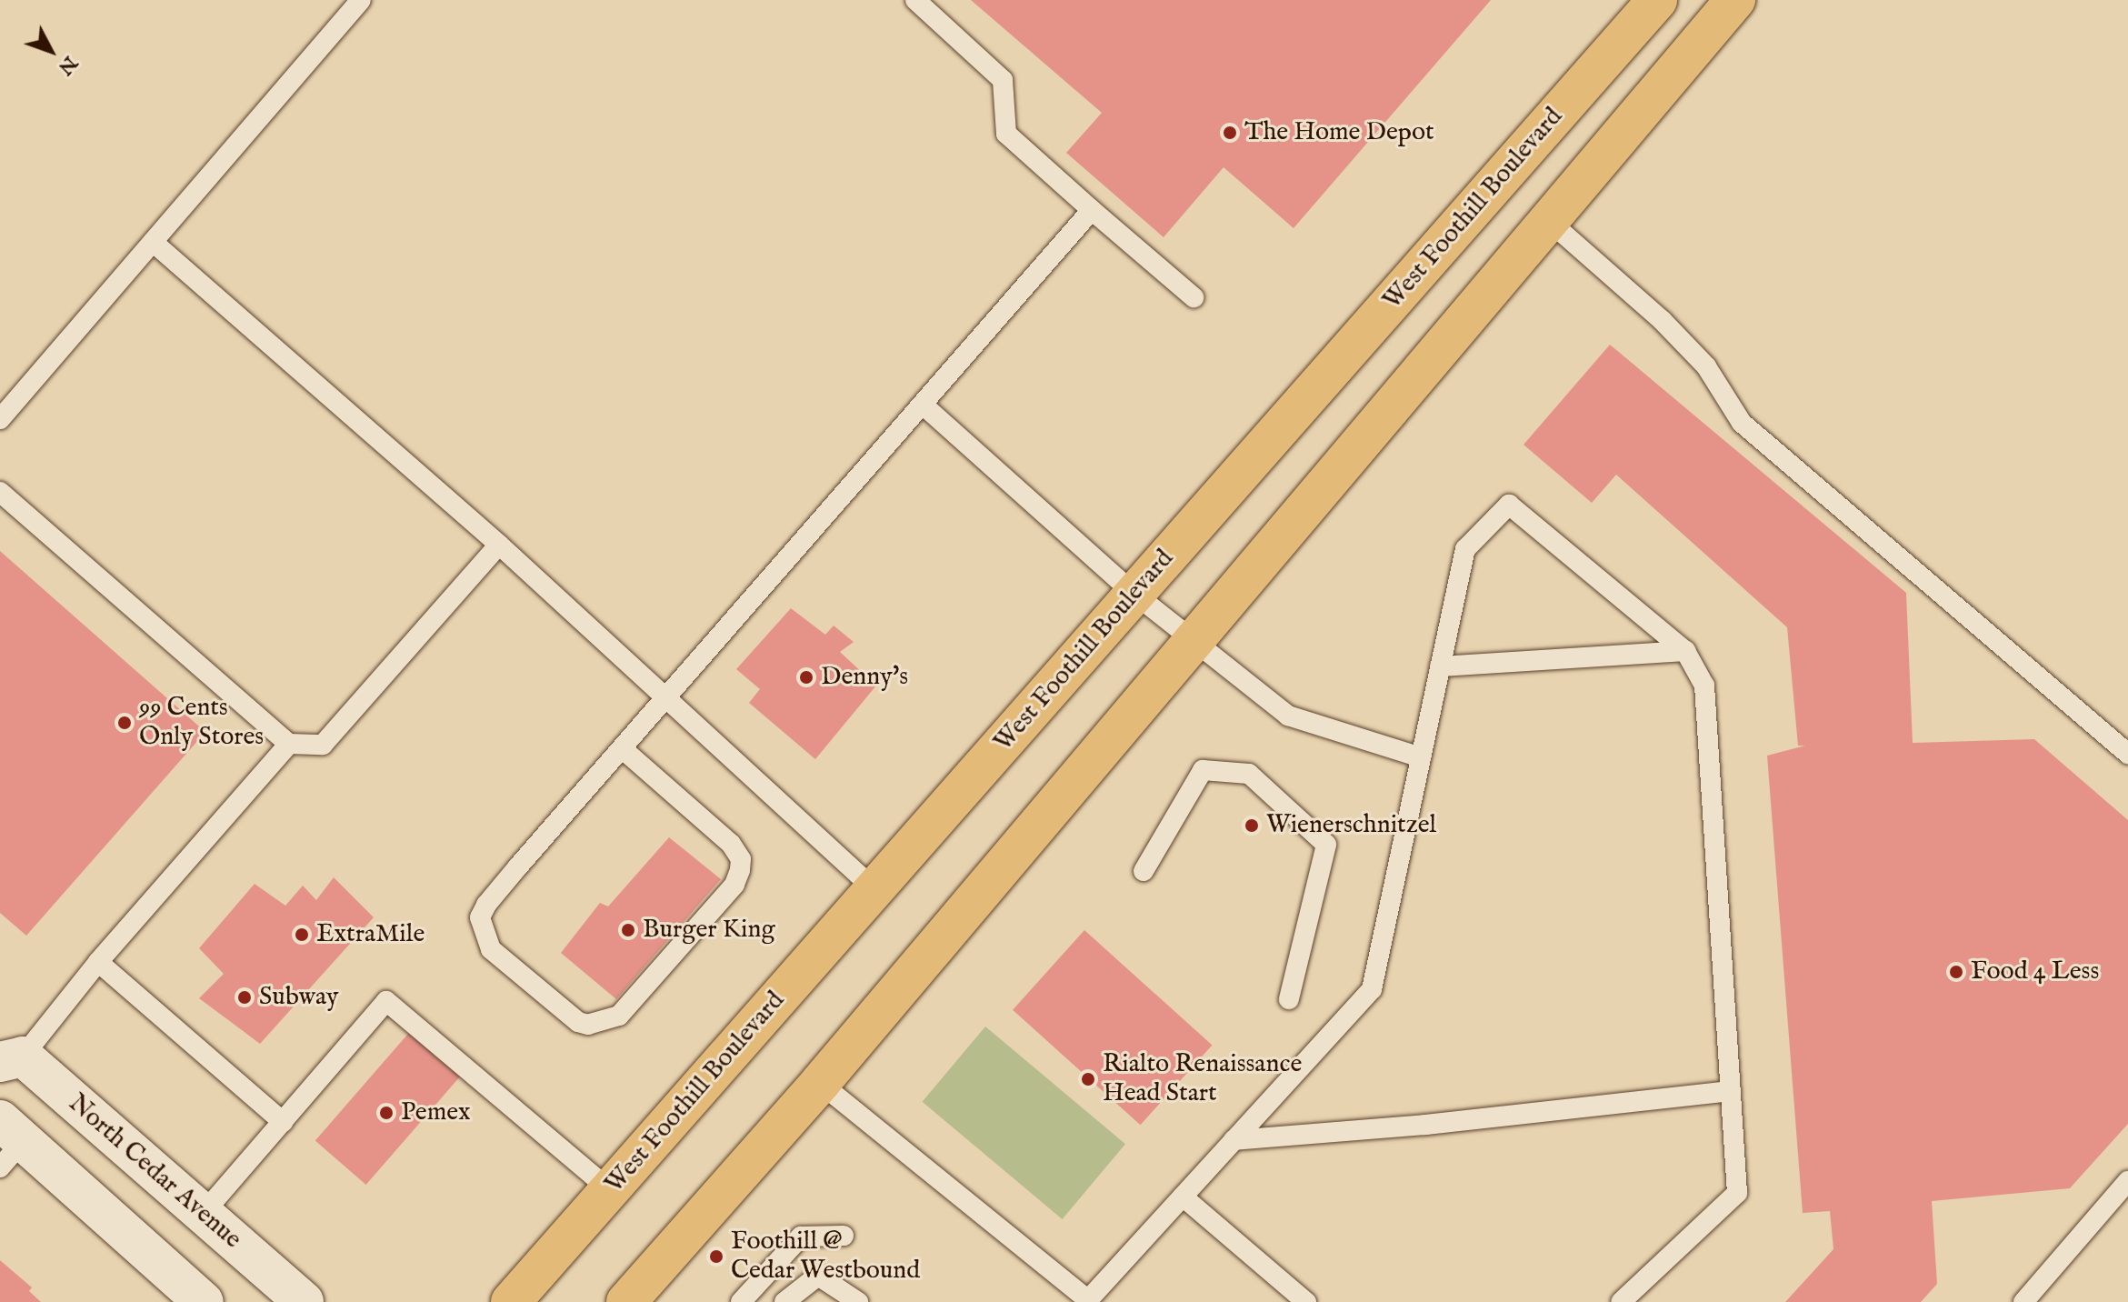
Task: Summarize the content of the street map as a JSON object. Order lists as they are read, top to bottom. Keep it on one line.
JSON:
{"streets":{"main road":["West Foothill Boulevard","North Cedar Avenue"]},"places":["The Home Depot","Denny's","99 Cents Only Stores","Wienerschnitzel","Burger King","ExtraMile","Food 4 Less","Subway","Rialto Renaissance Head Start","Pemex","Foothill @ Cedar Westbound"],"north":"bottom right"}
